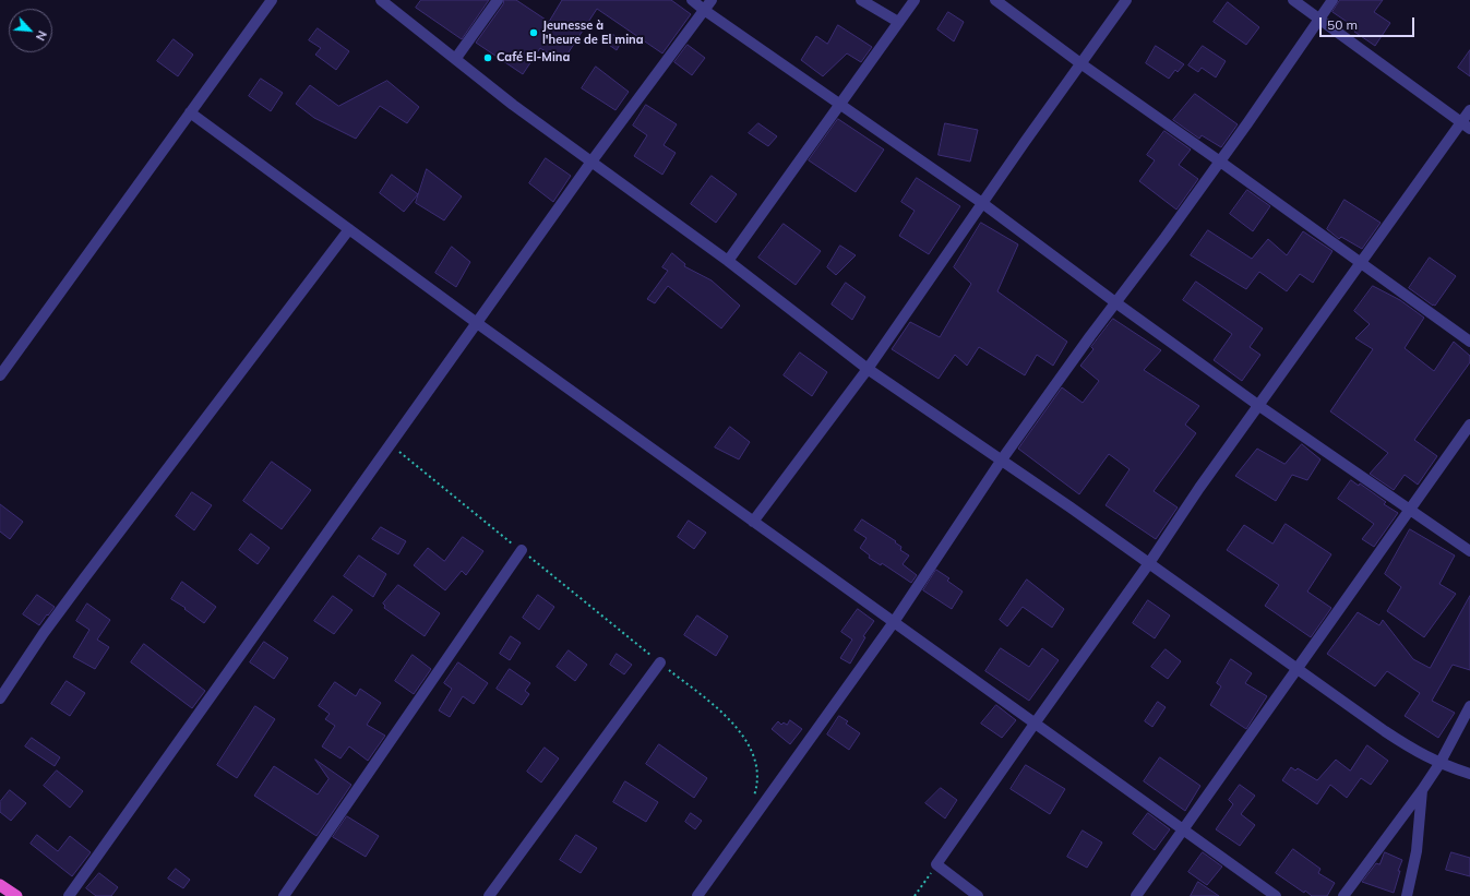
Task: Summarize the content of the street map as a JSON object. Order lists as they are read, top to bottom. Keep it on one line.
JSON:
{"places":["Jeunesse à l'heure de El mina","Café El-Mina"],"scale_bar":"50 m","north":"bottom right"}
